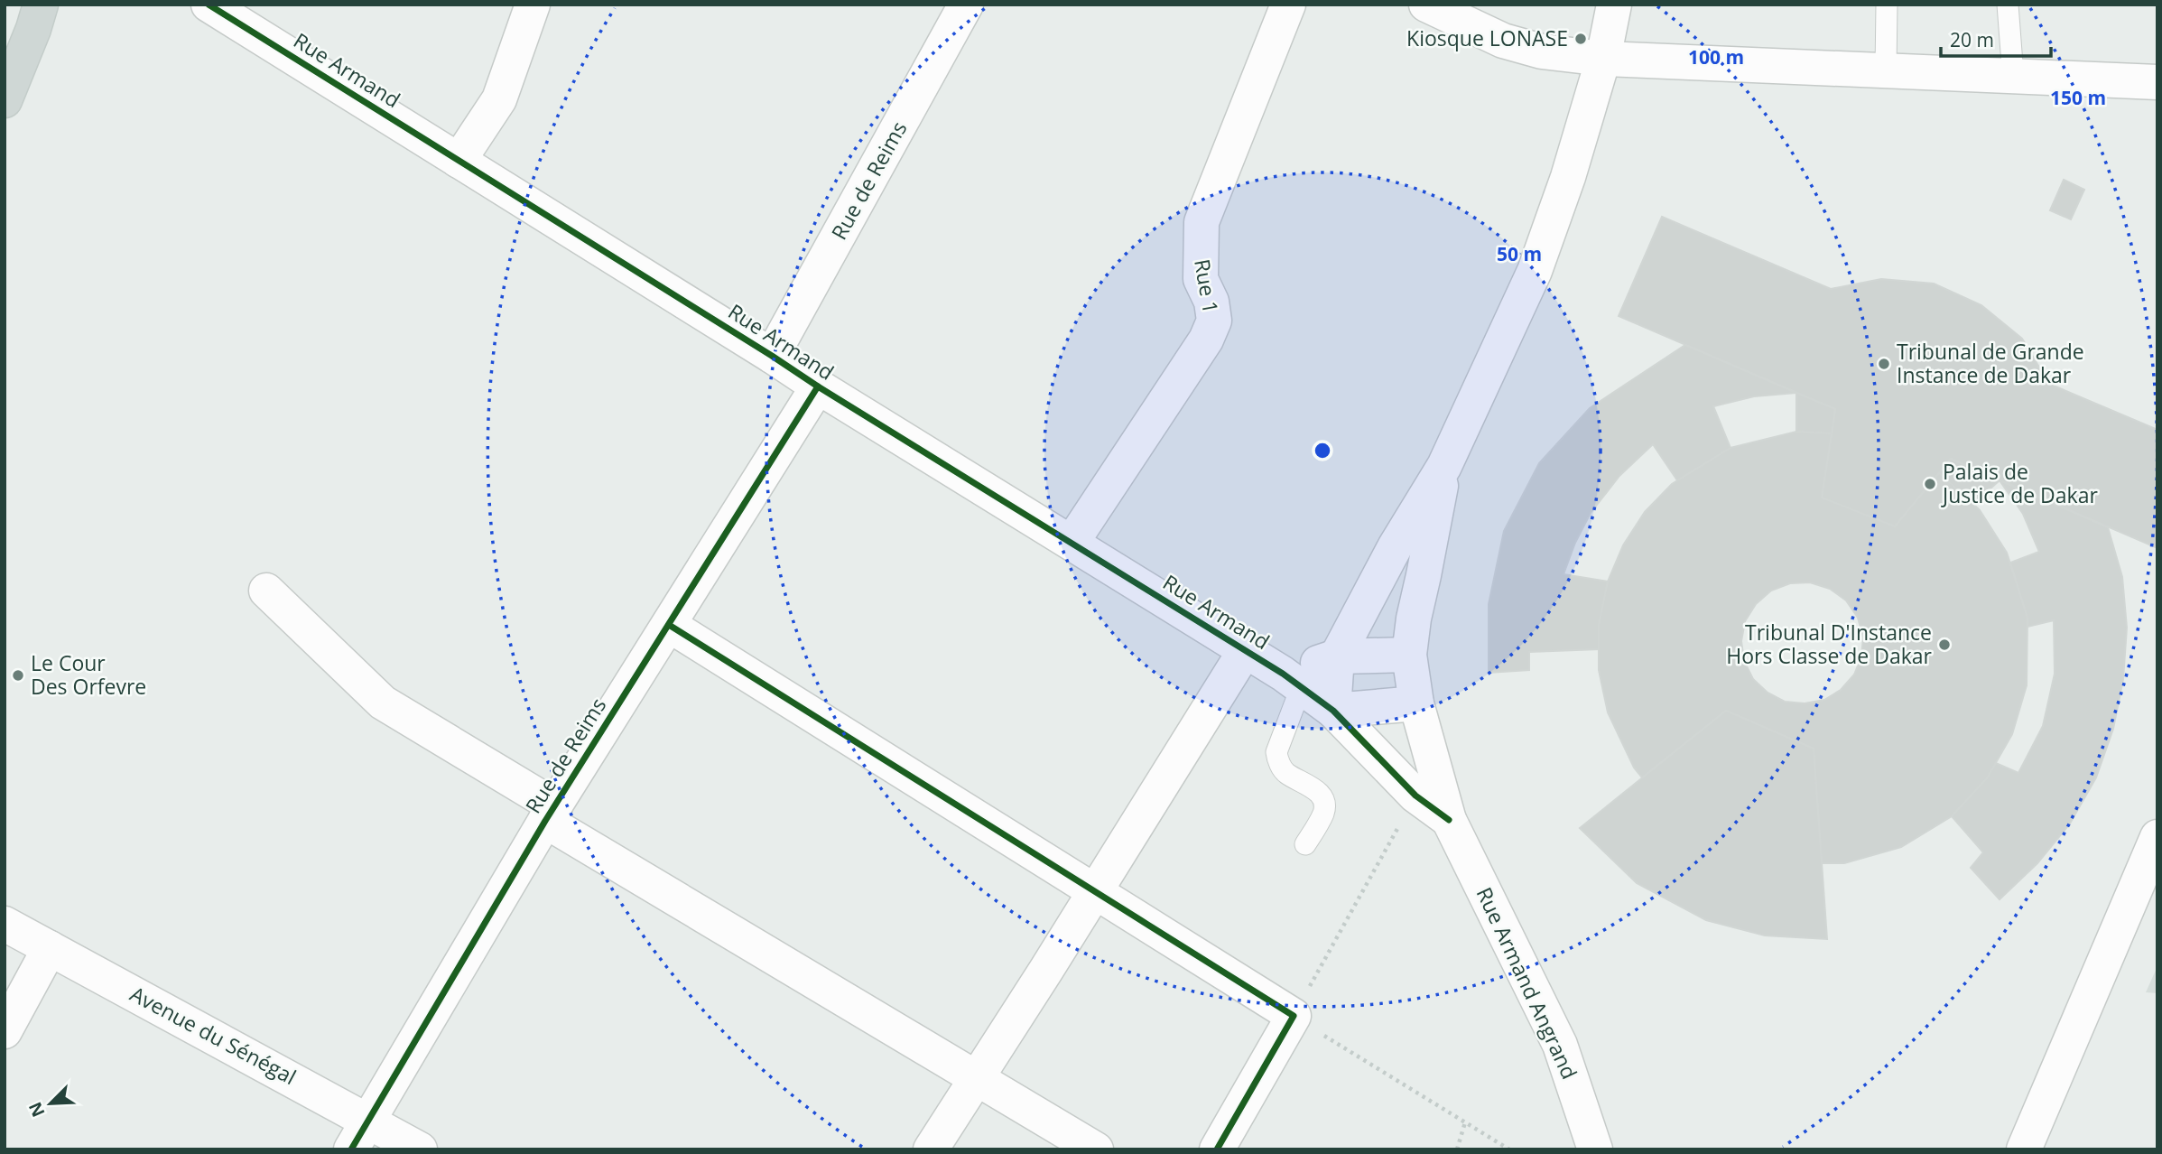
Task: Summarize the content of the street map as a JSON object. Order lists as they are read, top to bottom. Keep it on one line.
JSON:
{"streets":{"street":["Rue Armand","Rue de Reims","Rue 1","Rue Armand Angrand","Avenue du Sénégal"]},"crossings":[["Rue Armand","Rue de Reims"],["Rue Armand","Rue 1"],["Rue Armand","Rue Armand Angrand"],["Rue de Reims","Avenue du Sénégal"]],"places":["Kiosque LONASE","Tribunal de Grande Instance de Dakar","Palais de Justice de Dakar","Tribunal D'Instance Hors Classe de Dakar","Le Cour Des Orfevre"],"scale_bar":"20 m","north":"bottom left","rings":["100 m","150 m","50 m"]}
